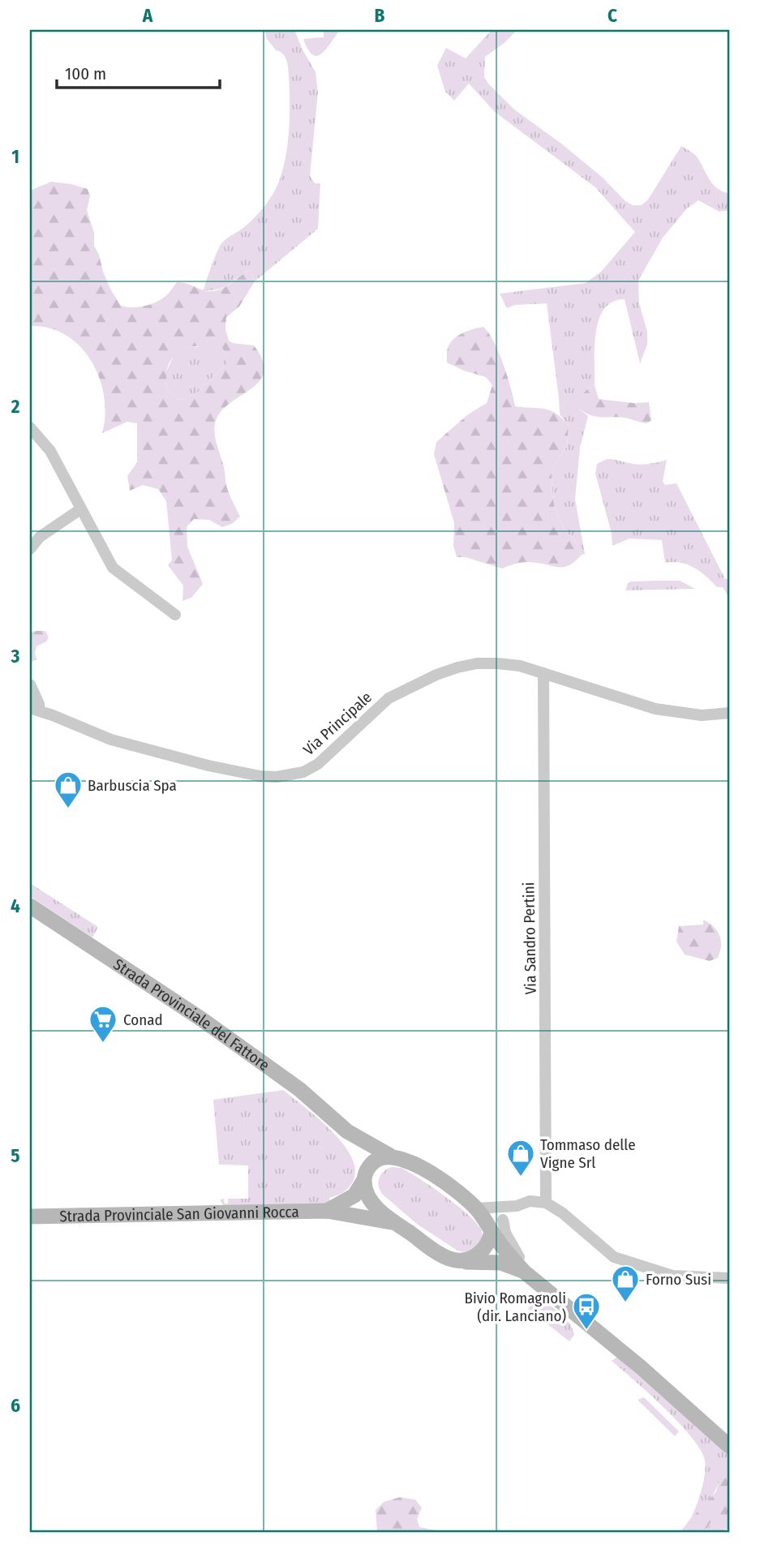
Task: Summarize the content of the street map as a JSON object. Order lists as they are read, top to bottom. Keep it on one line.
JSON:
{"streets":{"main road":["Strada Provinciale del Fattore","Strada Provinciale San Giovanni Rocca"],"street":["Via Principale","Via Sandro Pertini"]},"crossings":[["Via Principale","Via Sandro Pertini"],["Strada Provinciale del Fattore","Strada Provinciale San Giovanni Rocca"]],"places":{"shop":["Barbuscia Spa","Tommaso delle Vigne Srl","Forno Susi"],"supermarket":["Conad"],"bus stop":["Bivio Romagnoli (dir. Lanciano)"]},"scale_bar":"100 m","grid":{"columns":["A","B","C"],"rows":["1","2","3","4","5","6"]}}
